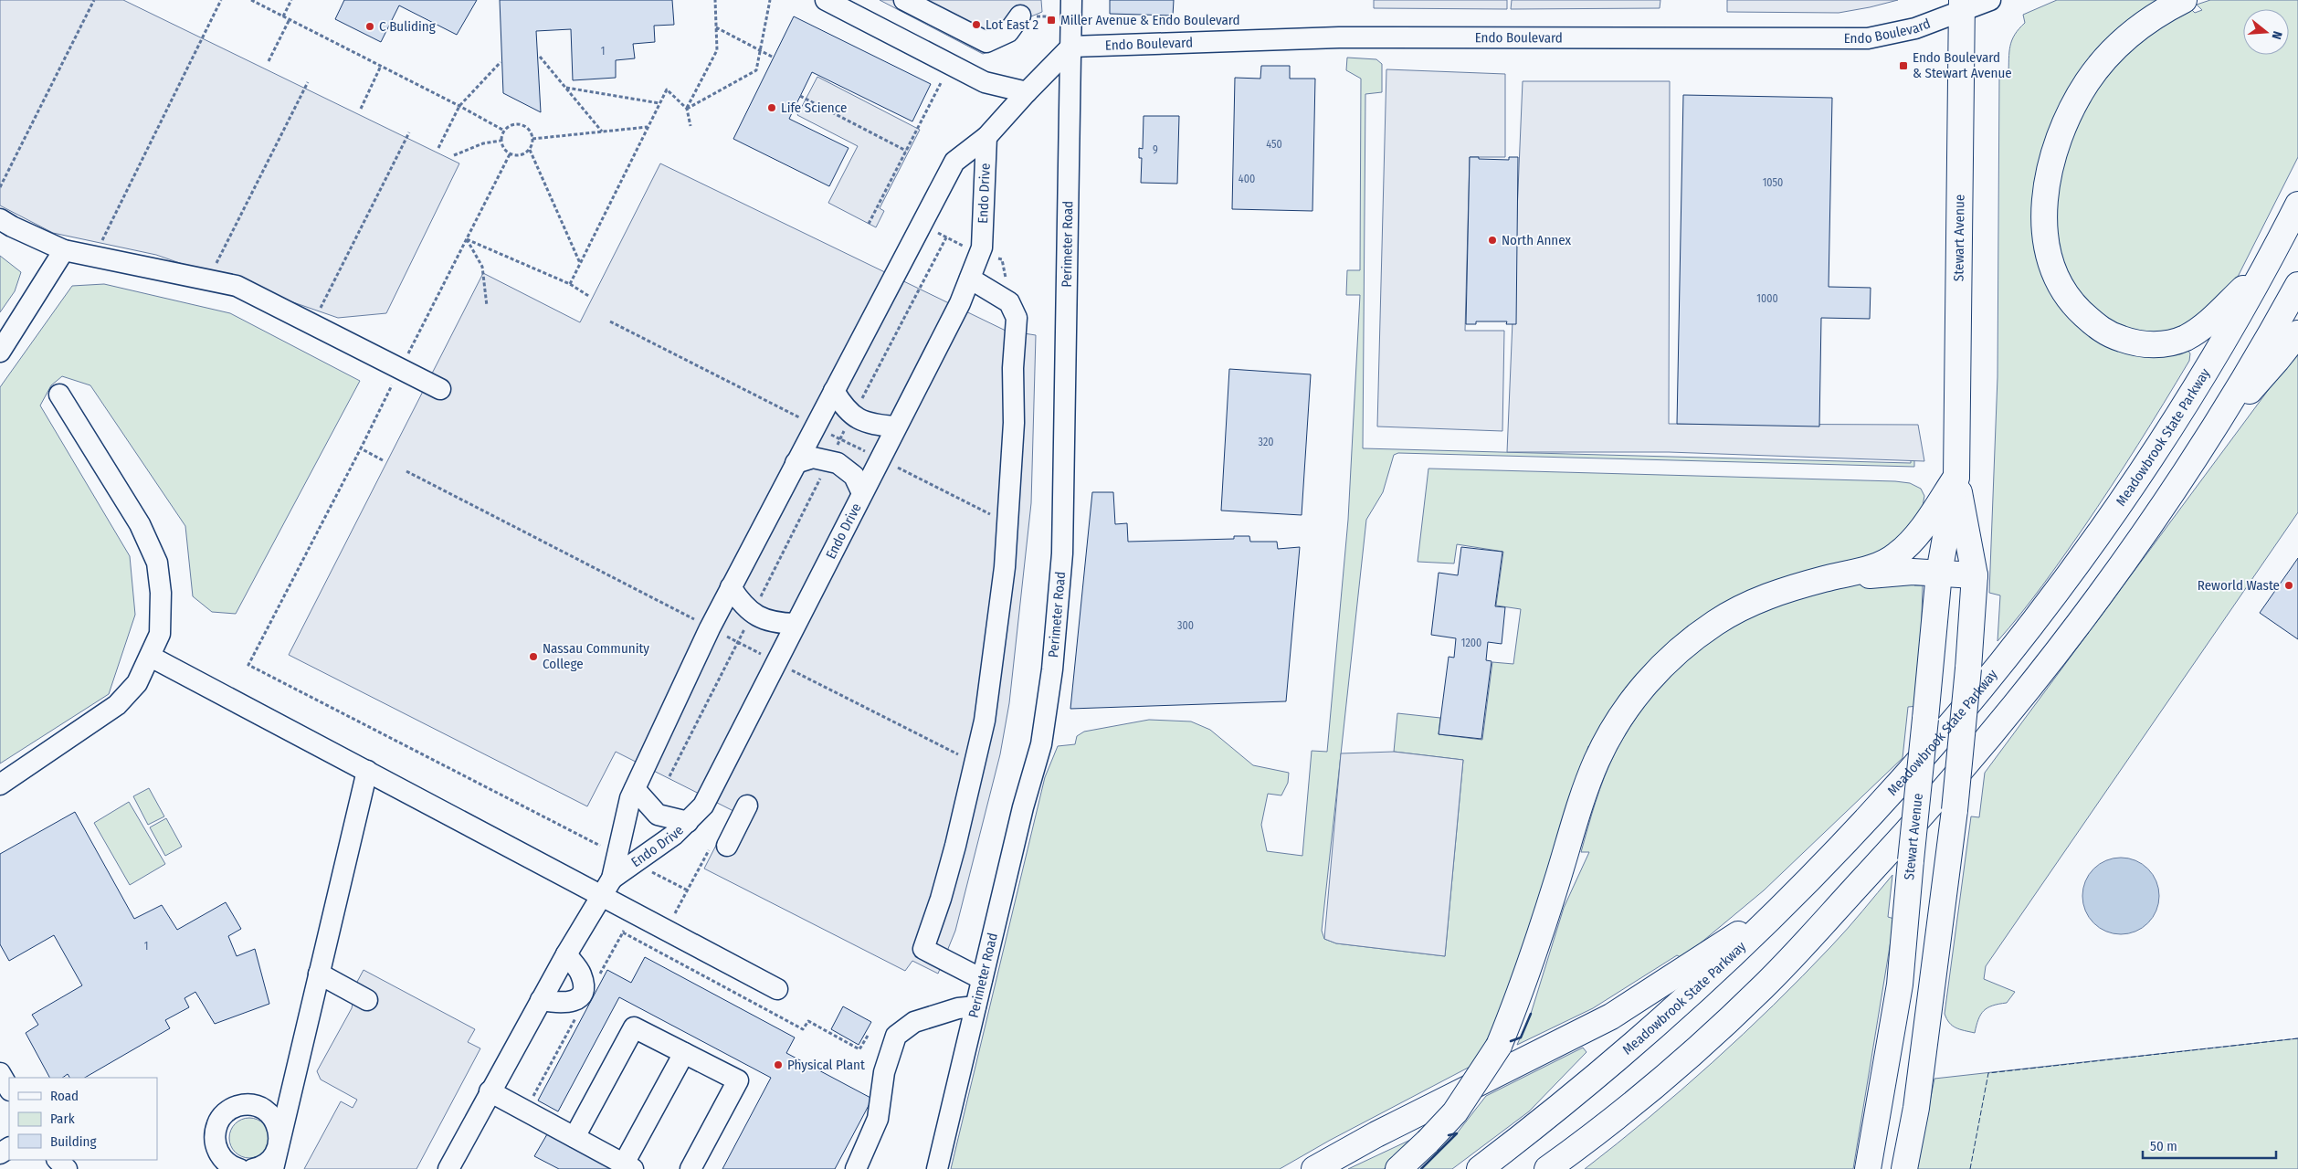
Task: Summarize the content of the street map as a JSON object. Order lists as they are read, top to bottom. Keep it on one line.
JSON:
{"streets":{"main road":["Stewart Avenue","Meadowbrook State Parkway"],"street":["Endo Boulevard","Endo Drive","Perimeter Road"]},"crossings":[["Endo Boulevard","Endo Drive"],["Endo Boulevard","Stewart Avenue"],["Endo Boulevard","Perimeter Road"],["Endo Drive","Perimeter Road"]],"places":{"transit":["Miller Avenue & Endo Boulevard","Endo Boulevard & Stewart Avenue"],"other":["Lot East 2","C Buliding","Life Science","North Annex","Reworld Waste","Nassau Community College","Physical Plant"]},"house_numbers":["1","450","9","400","1050","1000","320","300","1200","1"],"legend":["Road","Park","Building"],"scale_bar":"50 m","north":"right"}
